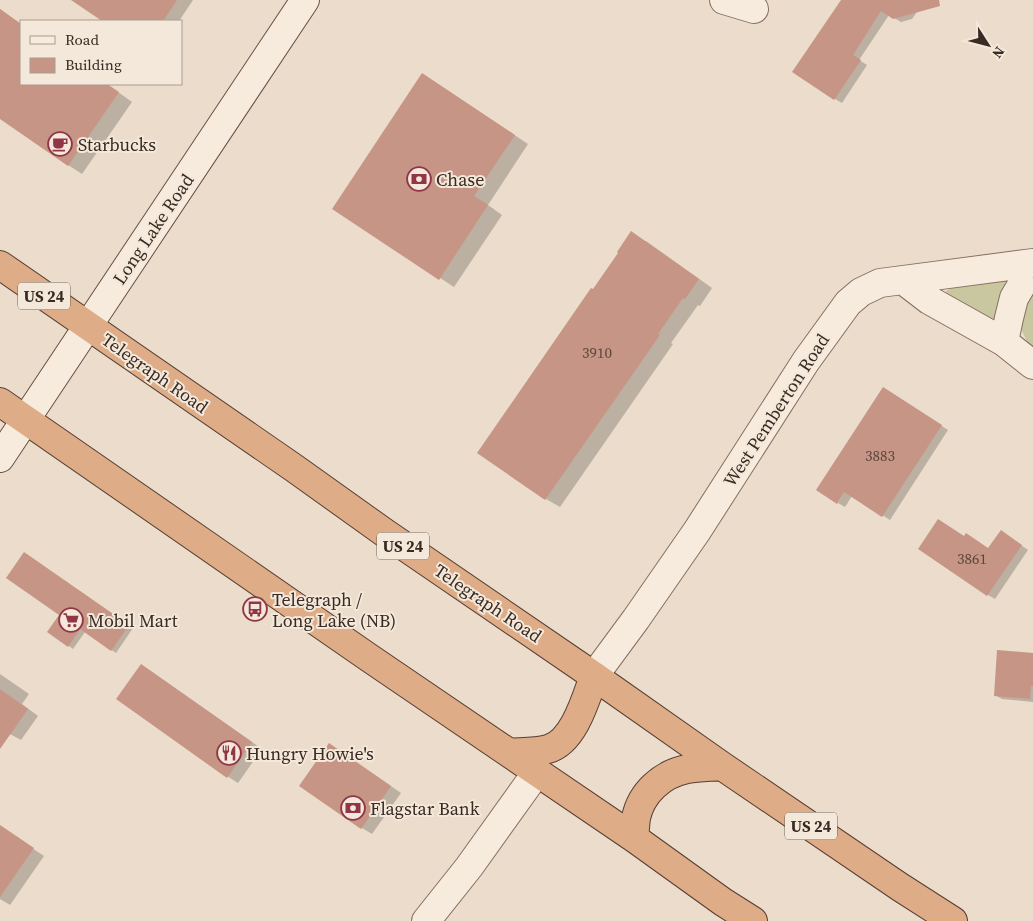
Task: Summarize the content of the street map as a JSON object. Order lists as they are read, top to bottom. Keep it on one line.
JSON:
{"streets":{"highway":["US 24","Telegraph Road"],"street":["Long Lake Road","West Pemberton Road"]},"crossings":[["Long Lake Road","Telegraph Road"],["Telegraph Road","West Pemberton Road"]],"places":{"cafe":["Starbucks"],"bank":["Chase","Flagstar Bank"],"bus stop":["Telegraph / Long Lake (NB)"],"supermarket":["Mobil Mart"],"restaurant":["Hungry Howie's"]},"house_numbers":["3910","3883","3861"],"legend":["Road","Building"],"north":"bottom right"}
